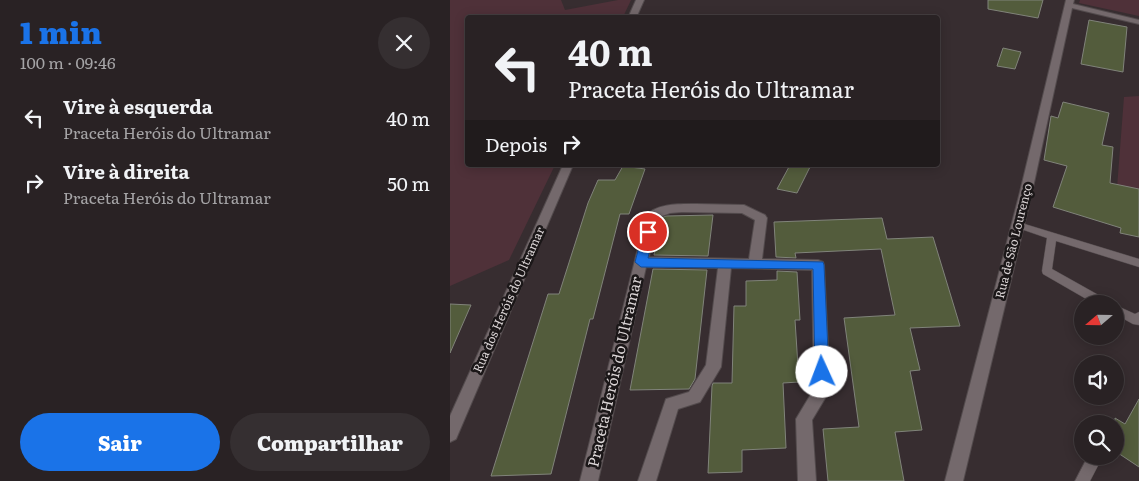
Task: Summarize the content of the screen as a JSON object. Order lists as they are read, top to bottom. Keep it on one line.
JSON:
{"streets":{"street":["Rua de São Lourenço","Rua dos Heróis do Ultramar","Praceta Heróis do Ultramar"]},"north":"left","page":{"heading":["1 min","100 m · 09:46"],"turn":["40 m","Praceta Heróis do Ultramar"],"list":[{"name":"Vire à esquerda","note":"Praceta Heróis do Ultramar","value":"40 m"},{"name":"Vire à direita","note":"Praceta Heróis do Ultramar","value":"50 m"}],"then":"Depois","buttons":["Sair","Compartilhar"]}}
